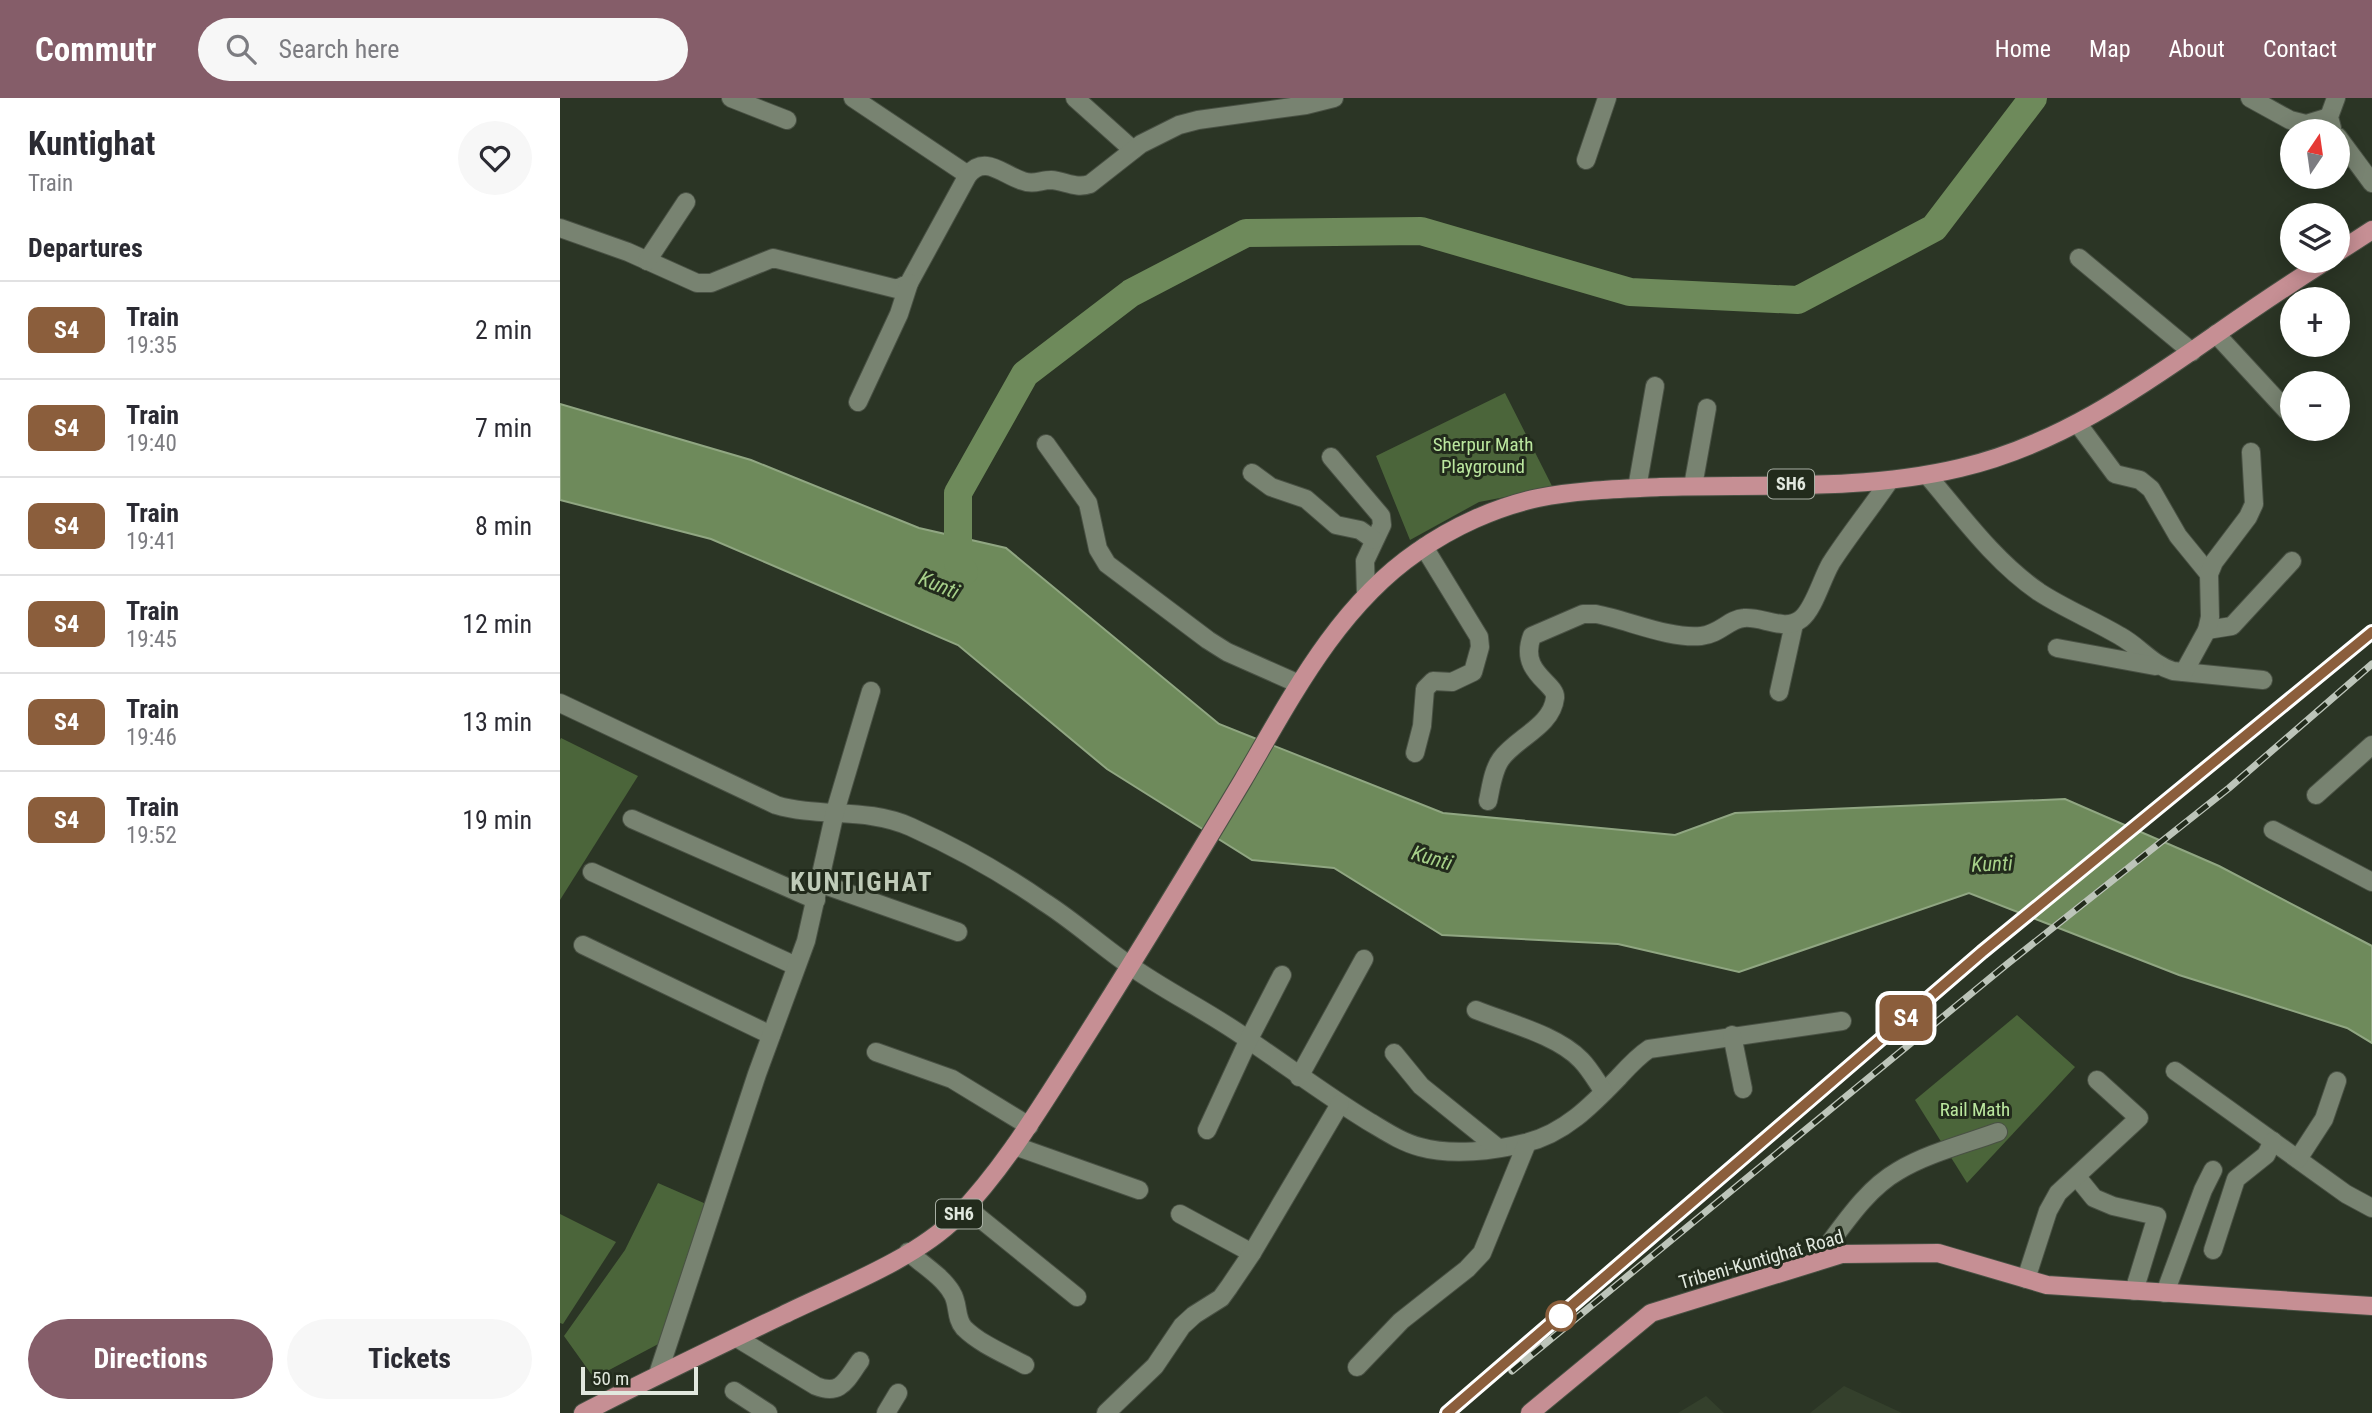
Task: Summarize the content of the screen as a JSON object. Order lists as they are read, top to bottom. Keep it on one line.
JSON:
{"streets":{"main road":["SH6","Tribeni-Kuntighat Road"]},"districts":["KUNTIGHAT"],"water":["Kunti"],"parks":["Sherpur Math Playground","Rail Math"],"scale_bar":"50 m","north":"top","page":{"header":"Commutr","search":"Search here","nav":["Home","Map","About","Contact"],"heading":[["Kuntighat","Train"],"Departures"],"on_map":"S4","map_buttons":["+","−"],"list":[{"mark":"S4","name":"Train","note":"19:35","value":"2 min"},{"mark":"S4","name":"Train","note":"19:40","value":"7 min"},{"mark":"S4","name":"Train","note":"19:41","value":"8 min"},{"mark":"S4","name":"Train","note":"19:45","value":"12 min"},{"mark":"S4","name":"Train","note":"19:46","value":"13 min"},{"mark":"S4","name":"Train","note":"19:52","value":"19 min"}],"buttons":["Directions","Tickets"],"scale":"50 m"}}
